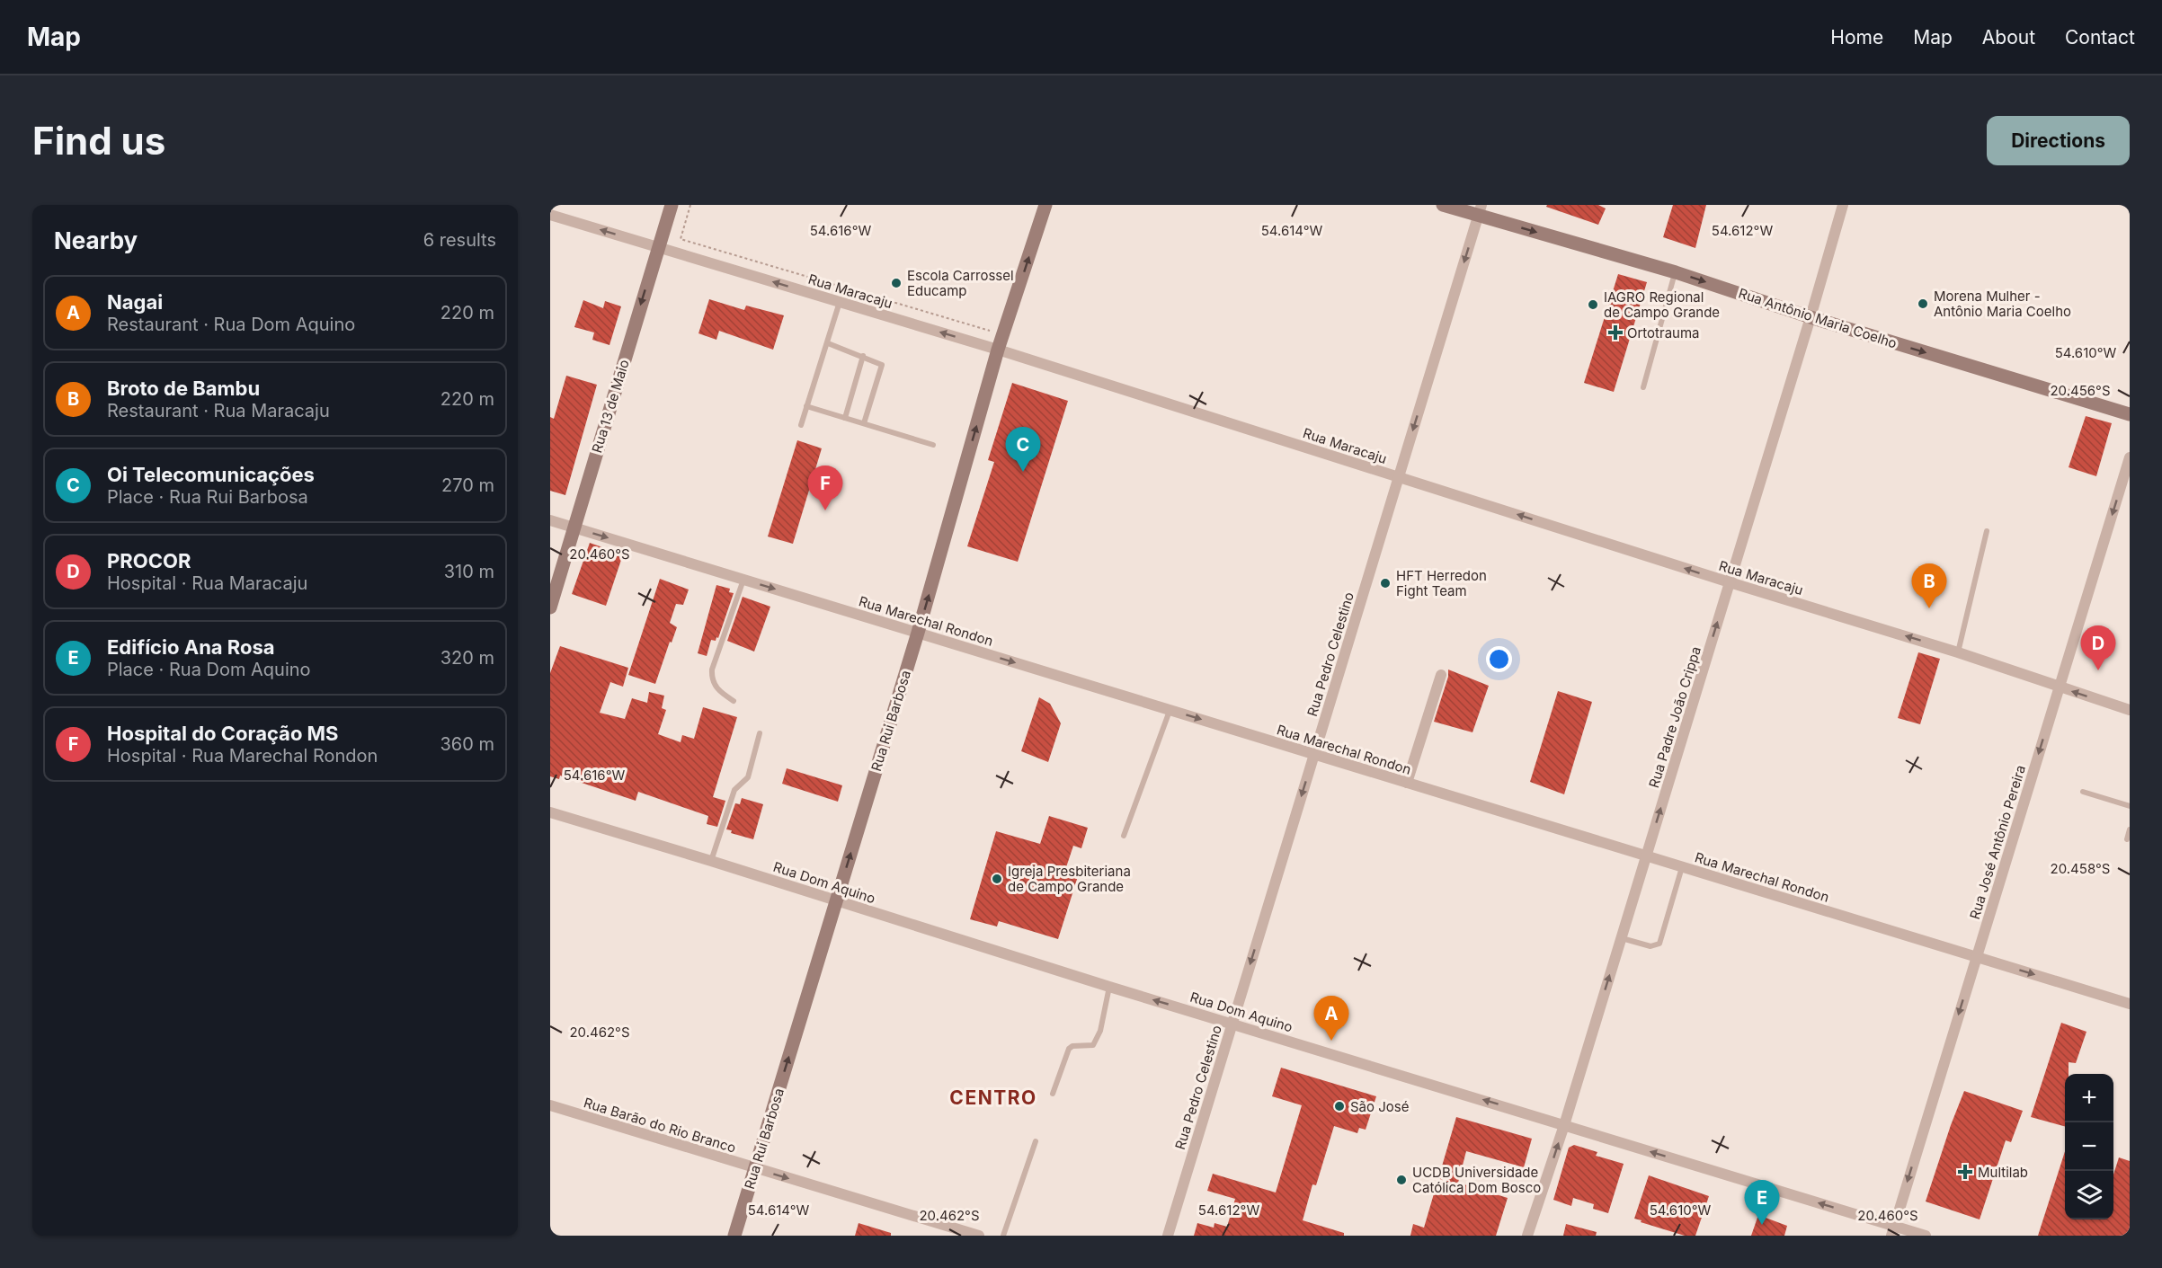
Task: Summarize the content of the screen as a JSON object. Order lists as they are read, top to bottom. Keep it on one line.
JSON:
{"streets":{"street":["Rua Maracaju","Rua Antônio Maria Coelho","Rua 13 de Maio","Rua Marechal Rondon","Rua Pedro Celestino","Rua Padre João Crippa","Rua Rui Barbosa","Rua José Antônio Pereira","Rua Dom Aquino","Rua Barão do Rio Branco"]},"crossings":[["Rua Maracaju","Rua 13 de Maio"],["Rua Maracaju","Rua Pedro Celestino"],["Rua Maracaju","Rua Padre João Crippa"],["Rua Maracaju","Rua Rui Barbosa"],["Rua Maracaju","Rua José Antônio Pereira"],["Rua Antônio Maria Coelho","Rua Pedro Celestino"],["Rua Antônio Maria Coelho","Rua Padre João Crippa"],["Rua 13 de Maio","Rua Marechal Rondon"],["Rua Marechal Rondon","Rua Pedro Celestino"],["Rua Marechal Rondon","Rua Padre João Crippa"],["Rua Marechal Rondon","Rua Rui Barbosa"],["Rua Marechal Rondon","Rua José Antônio Pereira"],["Rua Pedro Celestino","Rua Dom Aquino"],["Rua Padre João Crippa","Rua Dom Aquino"],["Rua Rui Barbosa","Rua Dom Aquino"],["Rua Rui Barbosa","Rua Barão do Rio Branco"],["Rua José Antônio Pereira","Rua Dom Aquino"]],"one_way":["Rua Maracaju","Rua Antônio Maria Coelho","Rua 13 de Maio","Rua Marechal Rondon","Rua Pedro Celestino","Rua Padre João Crippa","Rua Rui Barbosa","Rua José Antônio Pereira","Rua Dom Aquino","Rua Barão do Rio Branco"],"districts":["CENTRO"],"places":{"other":["Escola Carrossel Educamp","Morena Mulher - Antônio Maria Coelho","IAGRO Regional de Campo Grande","HFT Herredon Fight Team","Igreja Presbiteriana de Campo Grande","São José","UCDB Universidade Católica Dom Bosco"],"health":["Ortotrauma","Multilab"]},"page":{"header":"Map","nav":["Home","Map","About","Contact"],"buttons":"Directions","title":"Find us","heading":["Nearby","6 results"],"list":[{"mark":"A","name":"Nagai","note":"Restaurant · Rua Dom Aquino","value":"220 m"},{"mark":"B","name":"Broto de Bambu","note":"Restaurant · Rua Maracaju","value":"220 m"},{"mark":"C","name":"Oi Telecomunicações","note":"Place · Rua Rui Barbosa","value":"270 m"},{"mark":"D","name":"PROCOR","note":"Hospital · Rua Maracaju","value":"310 m"},{"mark":"E","name":"Edifício Ana Rosa","note":"Place · Rua Dom Aquino","value":"320 m"},{"mark":"F","name":"Hospital do Coração MS","note":"Hospital · Rua Marechal Rondon","value":"360 m"}],"pins":["C","F","B","D","A","E"],"map_buttons":["+","−"]},"coordinates":["54.616°W","54.614°W","54.612°W","54.610°W","20.456°S","20.460°S","20.458°S","20.462°S"]}
